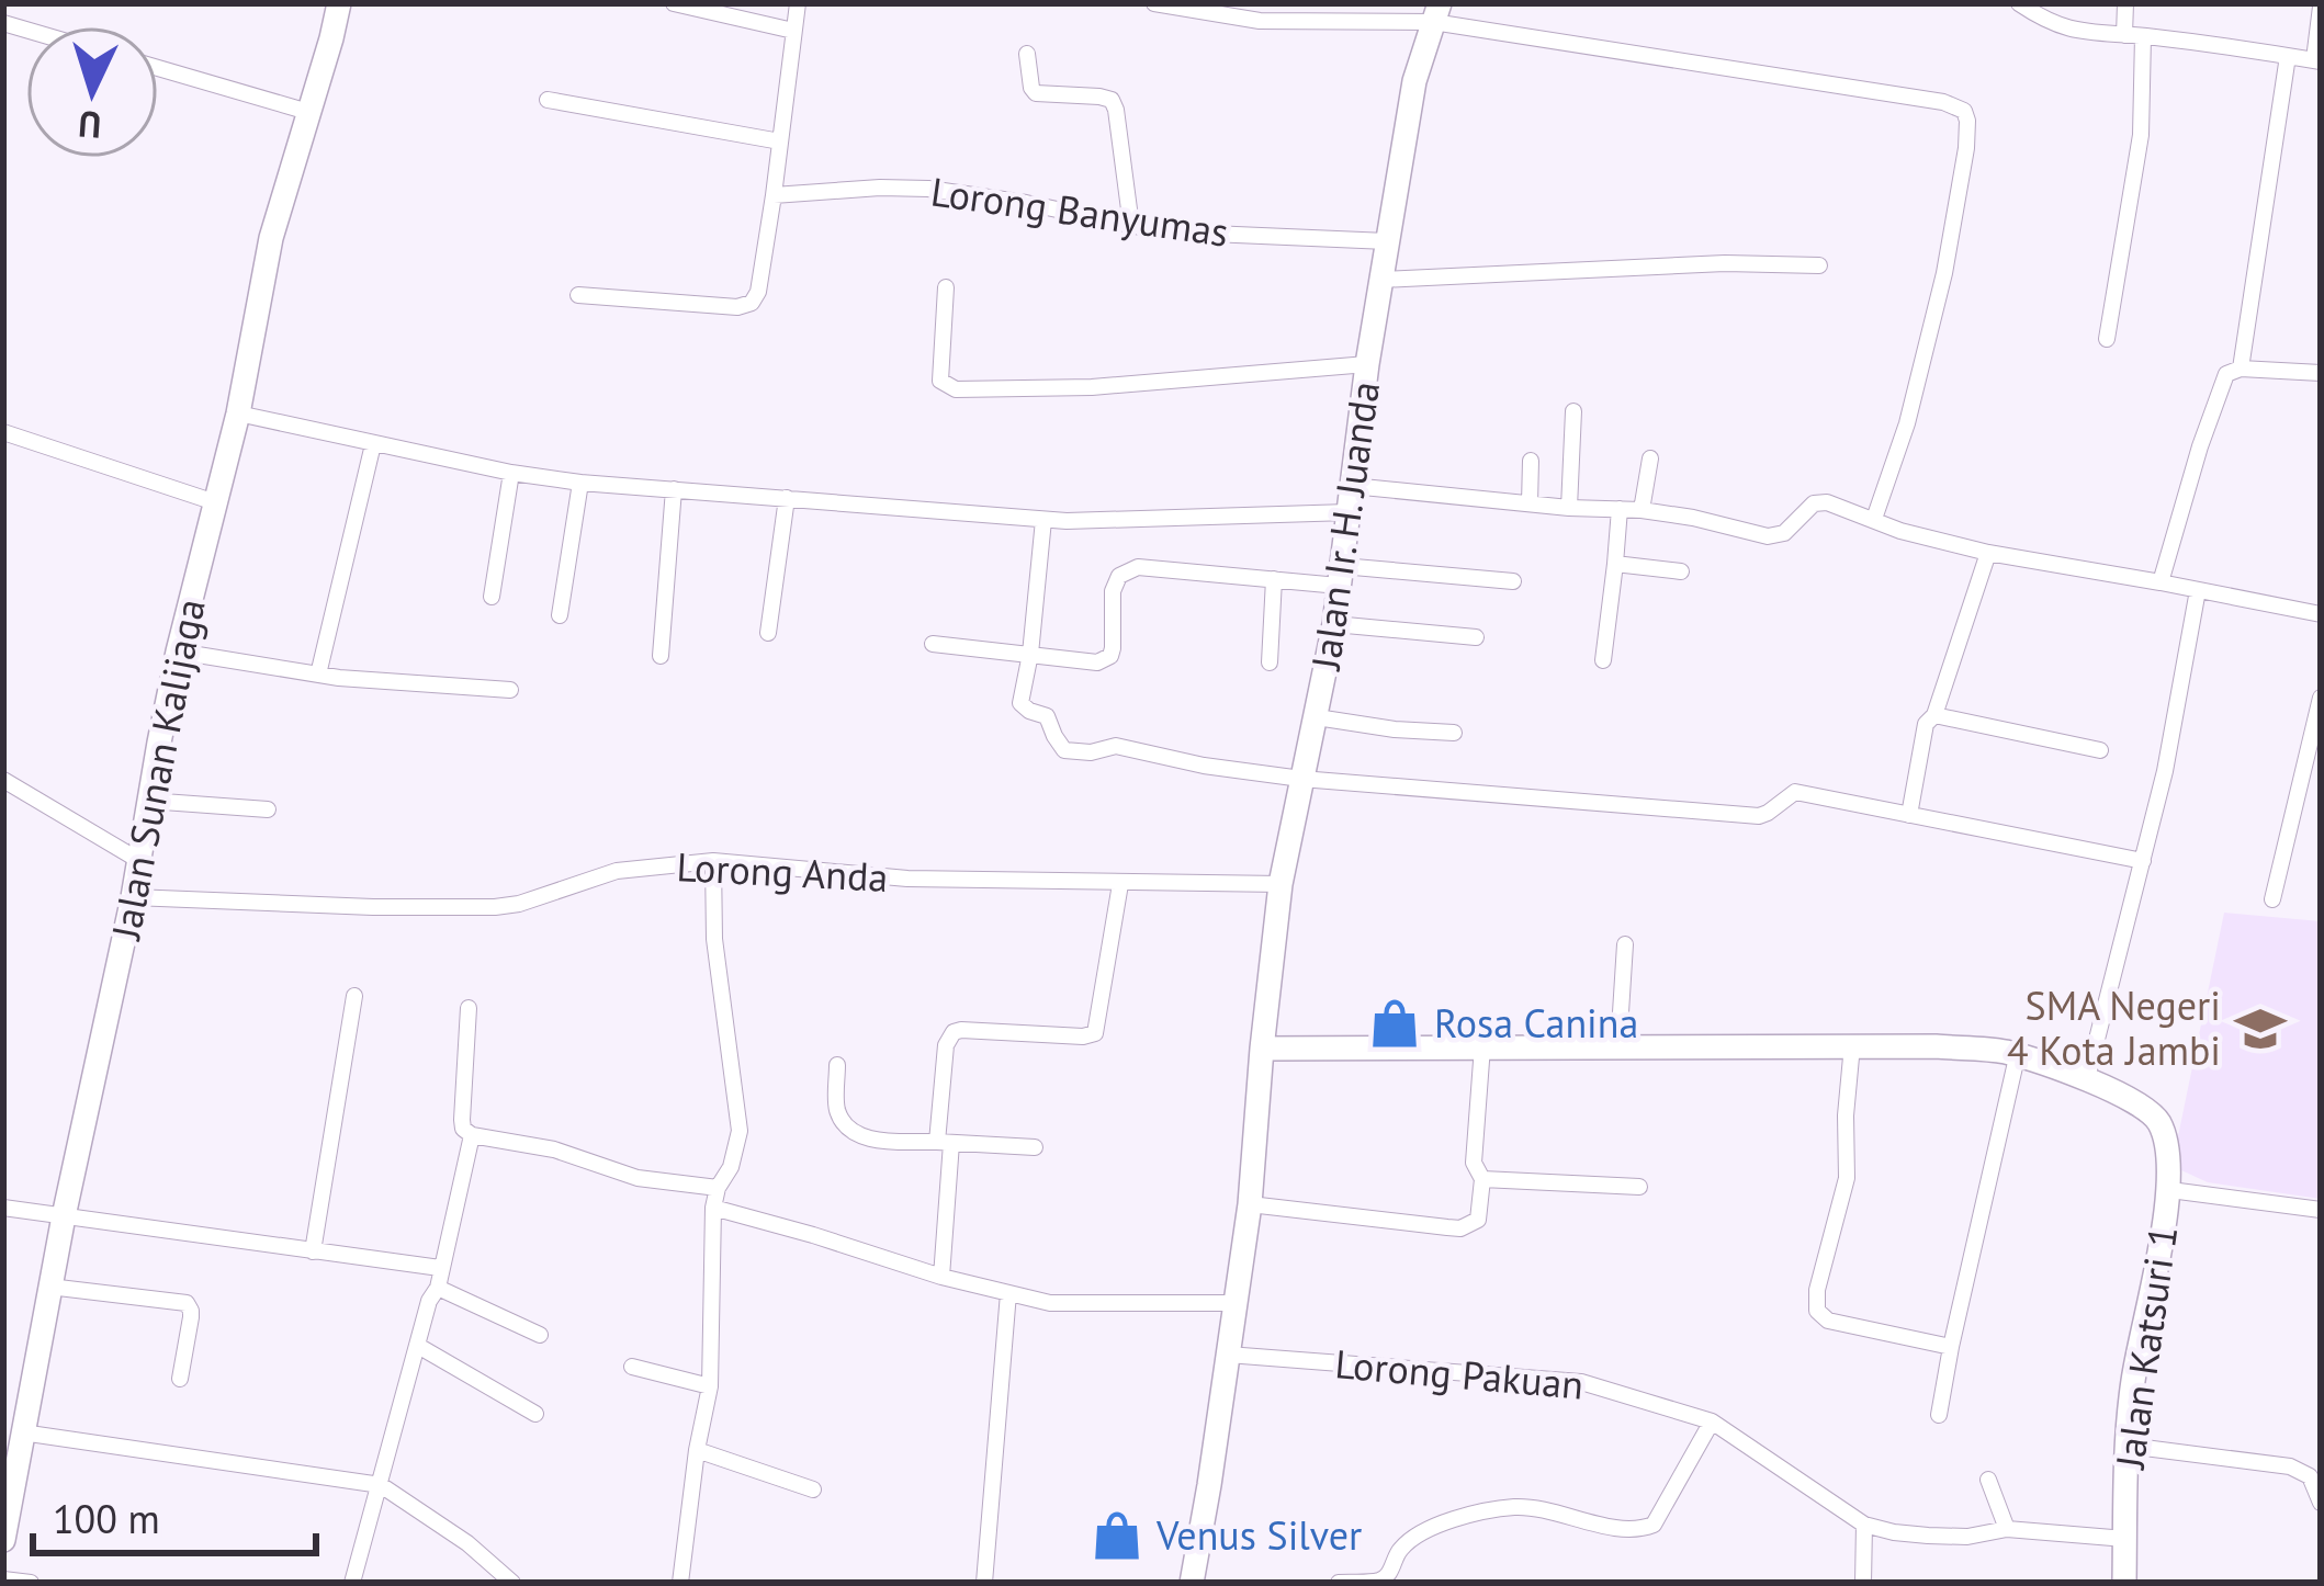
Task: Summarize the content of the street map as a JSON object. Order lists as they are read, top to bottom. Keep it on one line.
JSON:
{"streets":{"street":["Lorong Banyumas","Jalan Ir. H. Juanda","Jalan Sunan Kalijaga","Lorong Anda","Jalan Katsuri 1","Lorong Pakuan"]},"crossings":[["Lorong Banyumas","Jalan Ir. H. Juanda"],["Jalan Ir. H. Juanda","Lorong Anda"],["Jalan Ir. H. Juanda","Lorong Pakuan"],["Jalan Sunan Kalijaga","Lorong Anda"],["Jalan Katsuri 1","Lorong Pakuan"]],"places":{"shop":["Rosa Canina","Venus Silver"],"school or university":["SMA Negeri 4 Kota Jambi"]},"scale_bar":"100 m","north":"bottom"}
